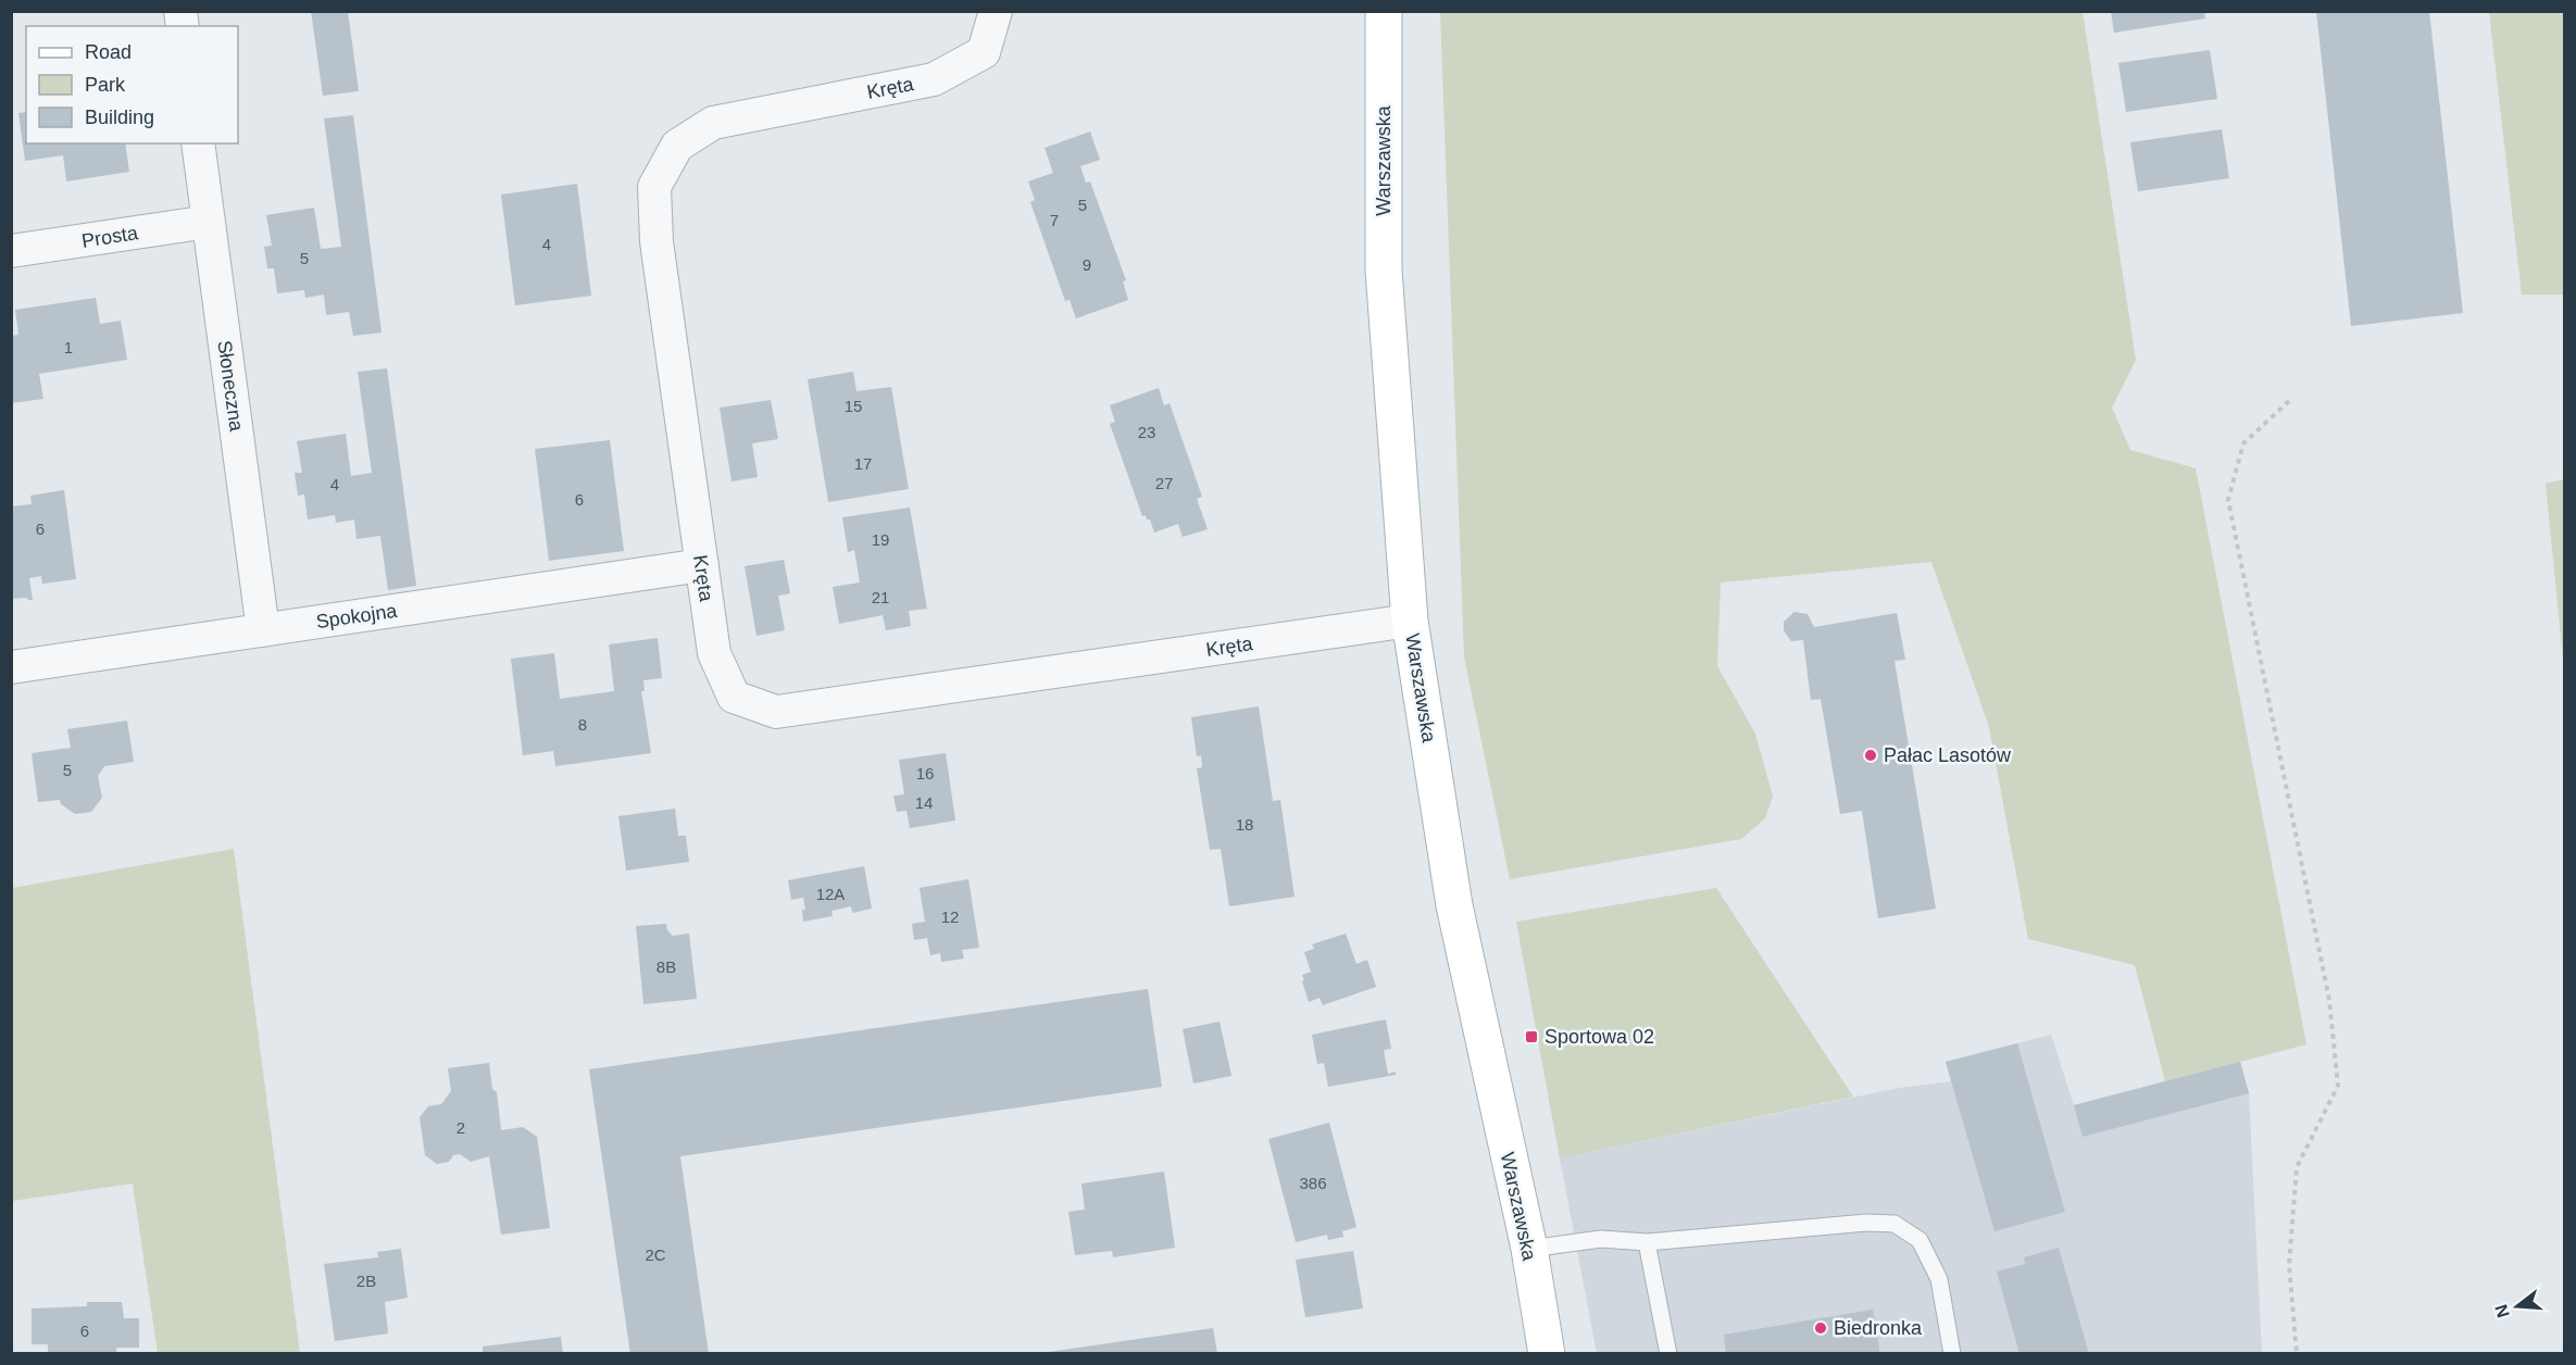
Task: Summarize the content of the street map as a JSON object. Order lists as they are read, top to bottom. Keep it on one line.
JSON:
{"streets":{"main road":["Warszawska"],"street":["Kręta","Prosta","Słoneczna","Spokojna"]},"crossings":[["Kręta","Warszawska"],["Kręta","Spokojna"],["Prosta","Słoneczna"],["Słoneczna","Spokojna"]],"places":{"other":["Pałac Lasotów","Biedronka"],"transit":["Sportowa 02"]},"house_numbers":["5","7","4","5","9","1","15","23","17","27","4","6","6","19","21","8","5","16","14","18","12A","12","8B","2","386","2C","2B","6"],"legend":["Road","Park","Building"],"north":"left"}
